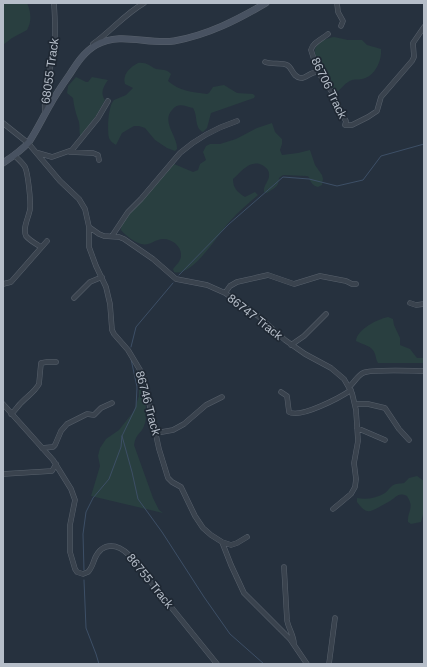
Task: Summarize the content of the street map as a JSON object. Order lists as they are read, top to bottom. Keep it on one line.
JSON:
{"streets":{"street":["68055 Track","86706 Track","86747 Track","86746 Track","86755 Track"]},"crossings":[["86747 Track","86746 Track"]]}
